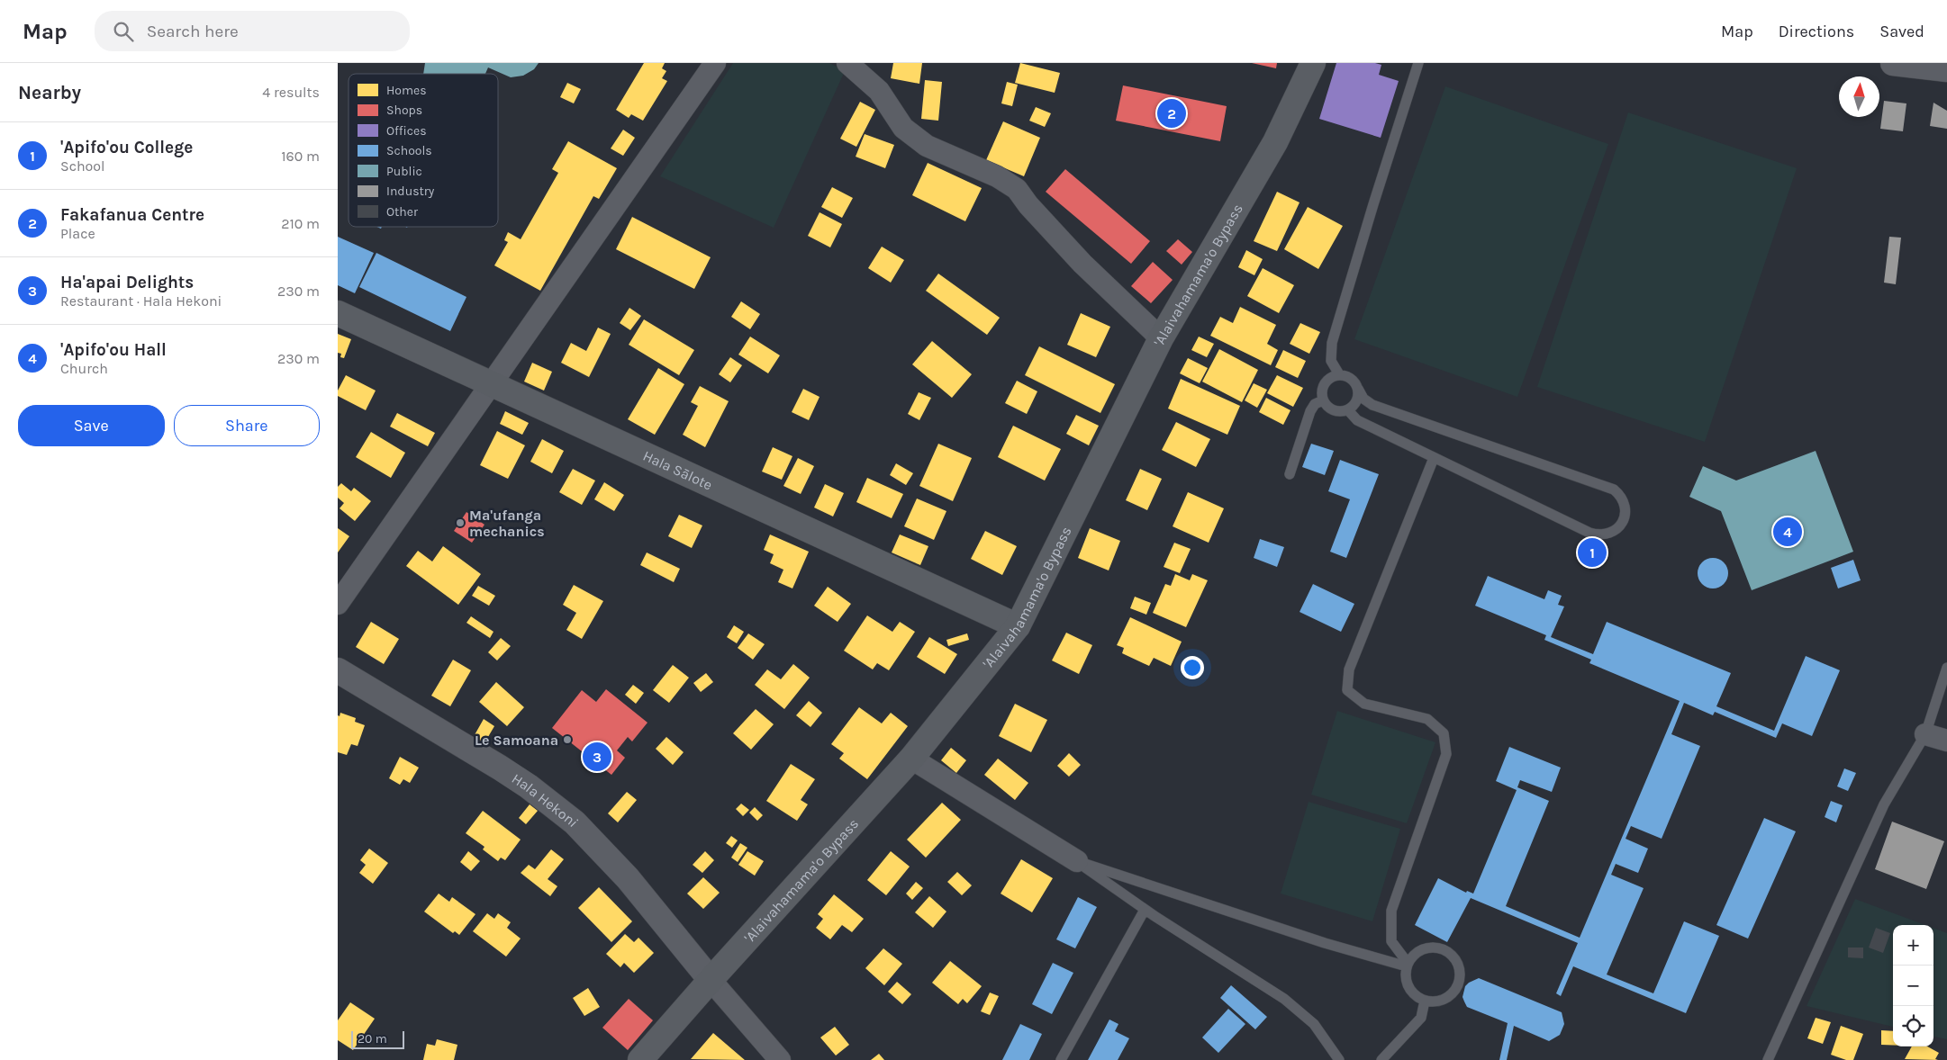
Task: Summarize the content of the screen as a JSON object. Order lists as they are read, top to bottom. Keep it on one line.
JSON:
{"streets":{"main road":["'Alaivahamama'o Bypass","Hala Sālote"],"street":["Hala Hekoni"]},"crossings":[["'Alaivahamama'o Bypass","Hala Sālote"],["'Alaivahamama'o Bypass","Hala Hekoni"]],"places":["Ma'ufanga mechanics","Le Samoana"],"legend":["Homes","Shops","Offices","Schools","Public","Industry","Other"],"scale_bar":"20 m","north":"top","page":{"header":"Map","search":"Search here","nav":["Map","Directions","Saved"],"heading":["Nearby","4 results"],"pins":["2","4","1","3"],"list":[{"mark":"1","name":"'Apifo'ou College","note":"School","value":"160 m"},{"mark":"2","name":"Fakafanua Centre","note":"Place","value":"210 m"},{"mark":"3","name":"Ha'apai Delights","note":"Restaurant · Hala Hekoni","value":"230 m"},{"mark":"4","name":"'Apifo'ou Hall","note":"Church","value":"230 m"}],"buttons":["Save","Share"],"map_buttons":["+","−"],"scale":"20 m"}}
